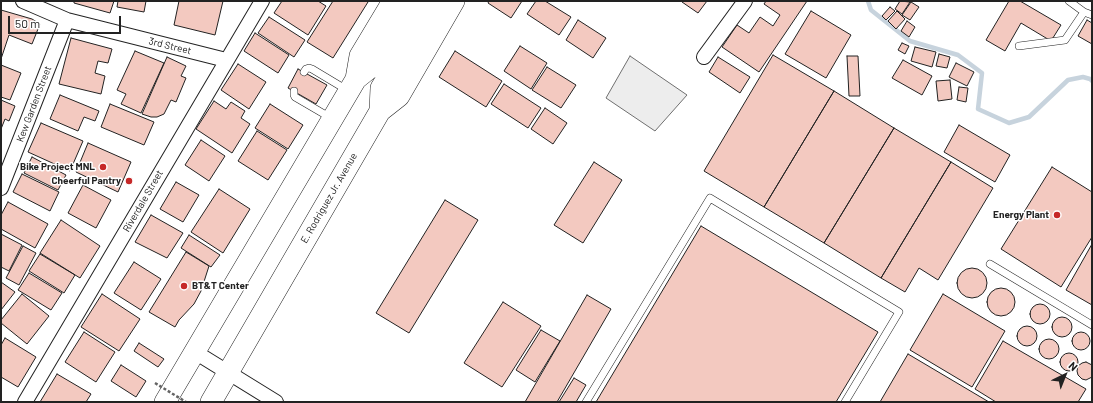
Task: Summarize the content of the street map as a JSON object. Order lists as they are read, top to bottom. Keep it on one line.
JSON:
{"streets":{"main road":["E. Rodriguez Jr. Avenue"],"street":["3rd Street","Kew Garden Street","Riverdale Street"]},"crossings":[["3rd Street","Kew Garden Street"],["3rd Street","Riverdale Street"]],"places":["Bike Project MNL","Cheerful Pantry","Energy Plant","BT&T Center"],"scale_bar":"50 m","north":"top right"}
